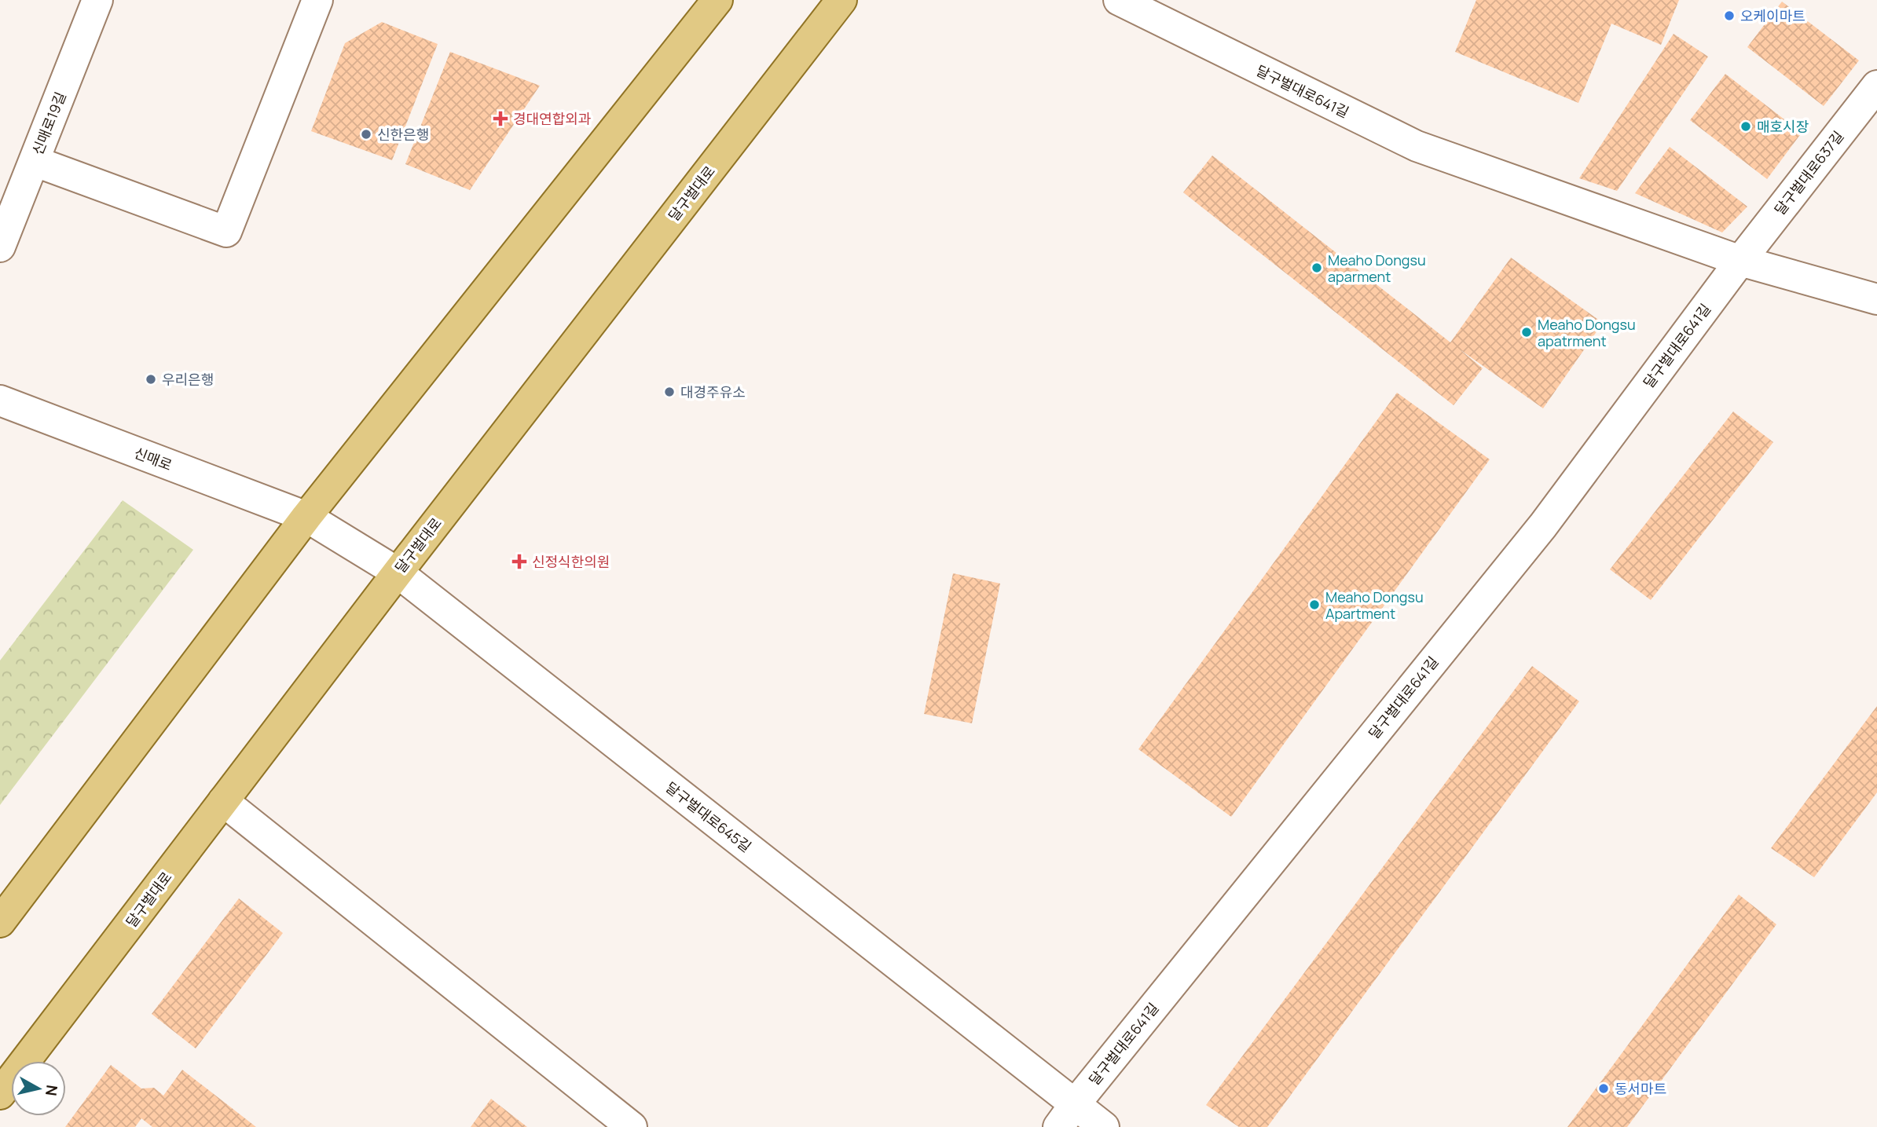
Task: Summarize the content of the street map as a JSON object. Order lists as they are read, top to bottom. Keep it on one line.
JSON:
{"streets":{"main road":["달구벌대로"],"street":["달구벌대로641길","신매로19길","달구벌대로637길","신매로","달구벌대로645길"]},"crossings":[["달구벌대로641길","달구벌대로637길"],["달구벌대로641길","달구벌대로645길"],["달구벌대로","달구벌대로645길"],["신매로","달구벌대로645길"]],"places":{"other":["오케이마트","매호시장","신한은행","Meaho Dongsu aparment","Meaho Dongsu apatrment","우리은행","대경주유소","Meaho Dongsu Apartment","동서마트"],"health":["경대연합외과","신정식한의원"]},"north":"right"}
